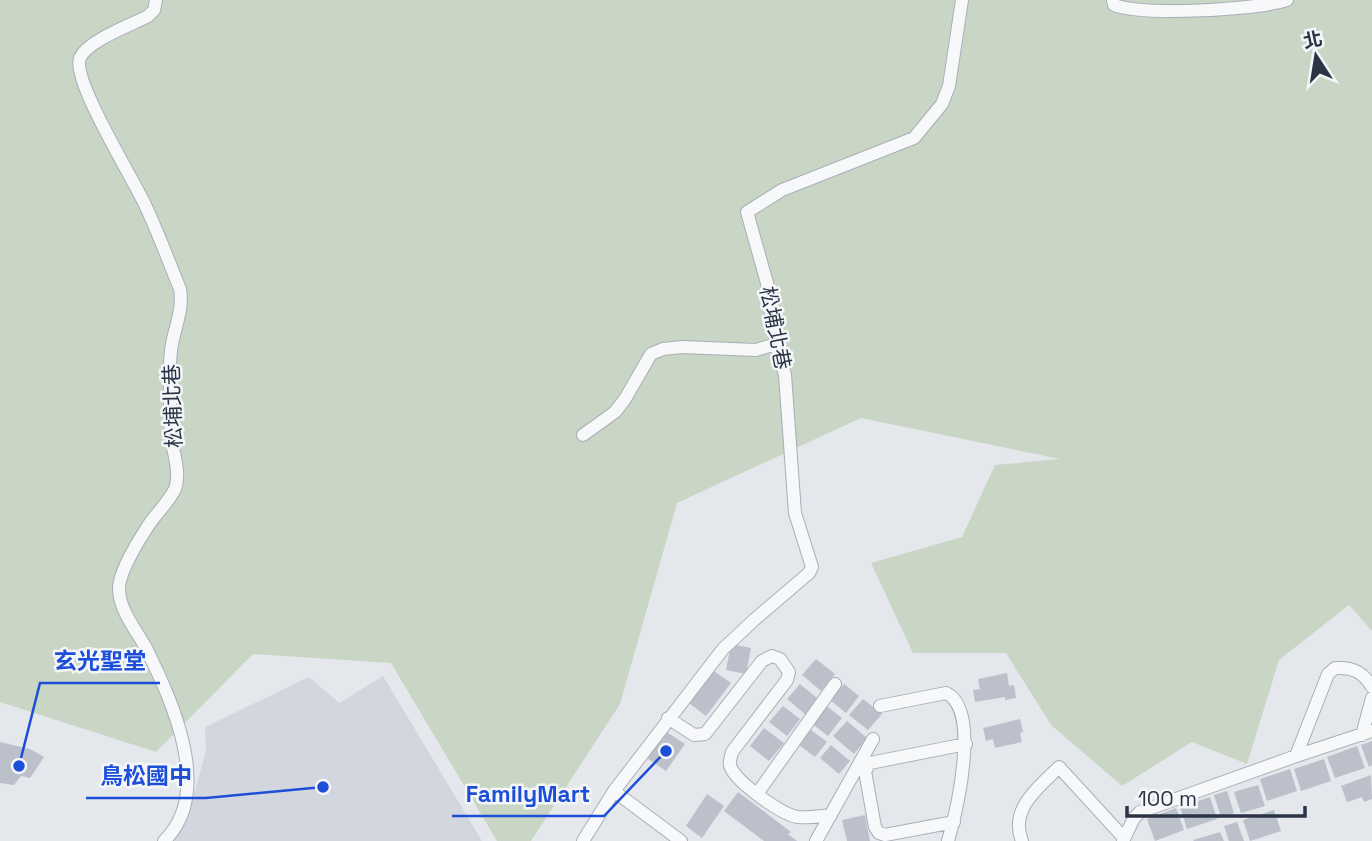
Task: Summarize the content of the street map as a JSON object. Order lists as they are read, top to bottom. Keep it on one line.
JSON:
{"streets":{"street":["松埔北巷"]},"places":["FamilyMart","玄光聖堂","鳥松國中"],"scale_bar":"100 m","north":"top"}
